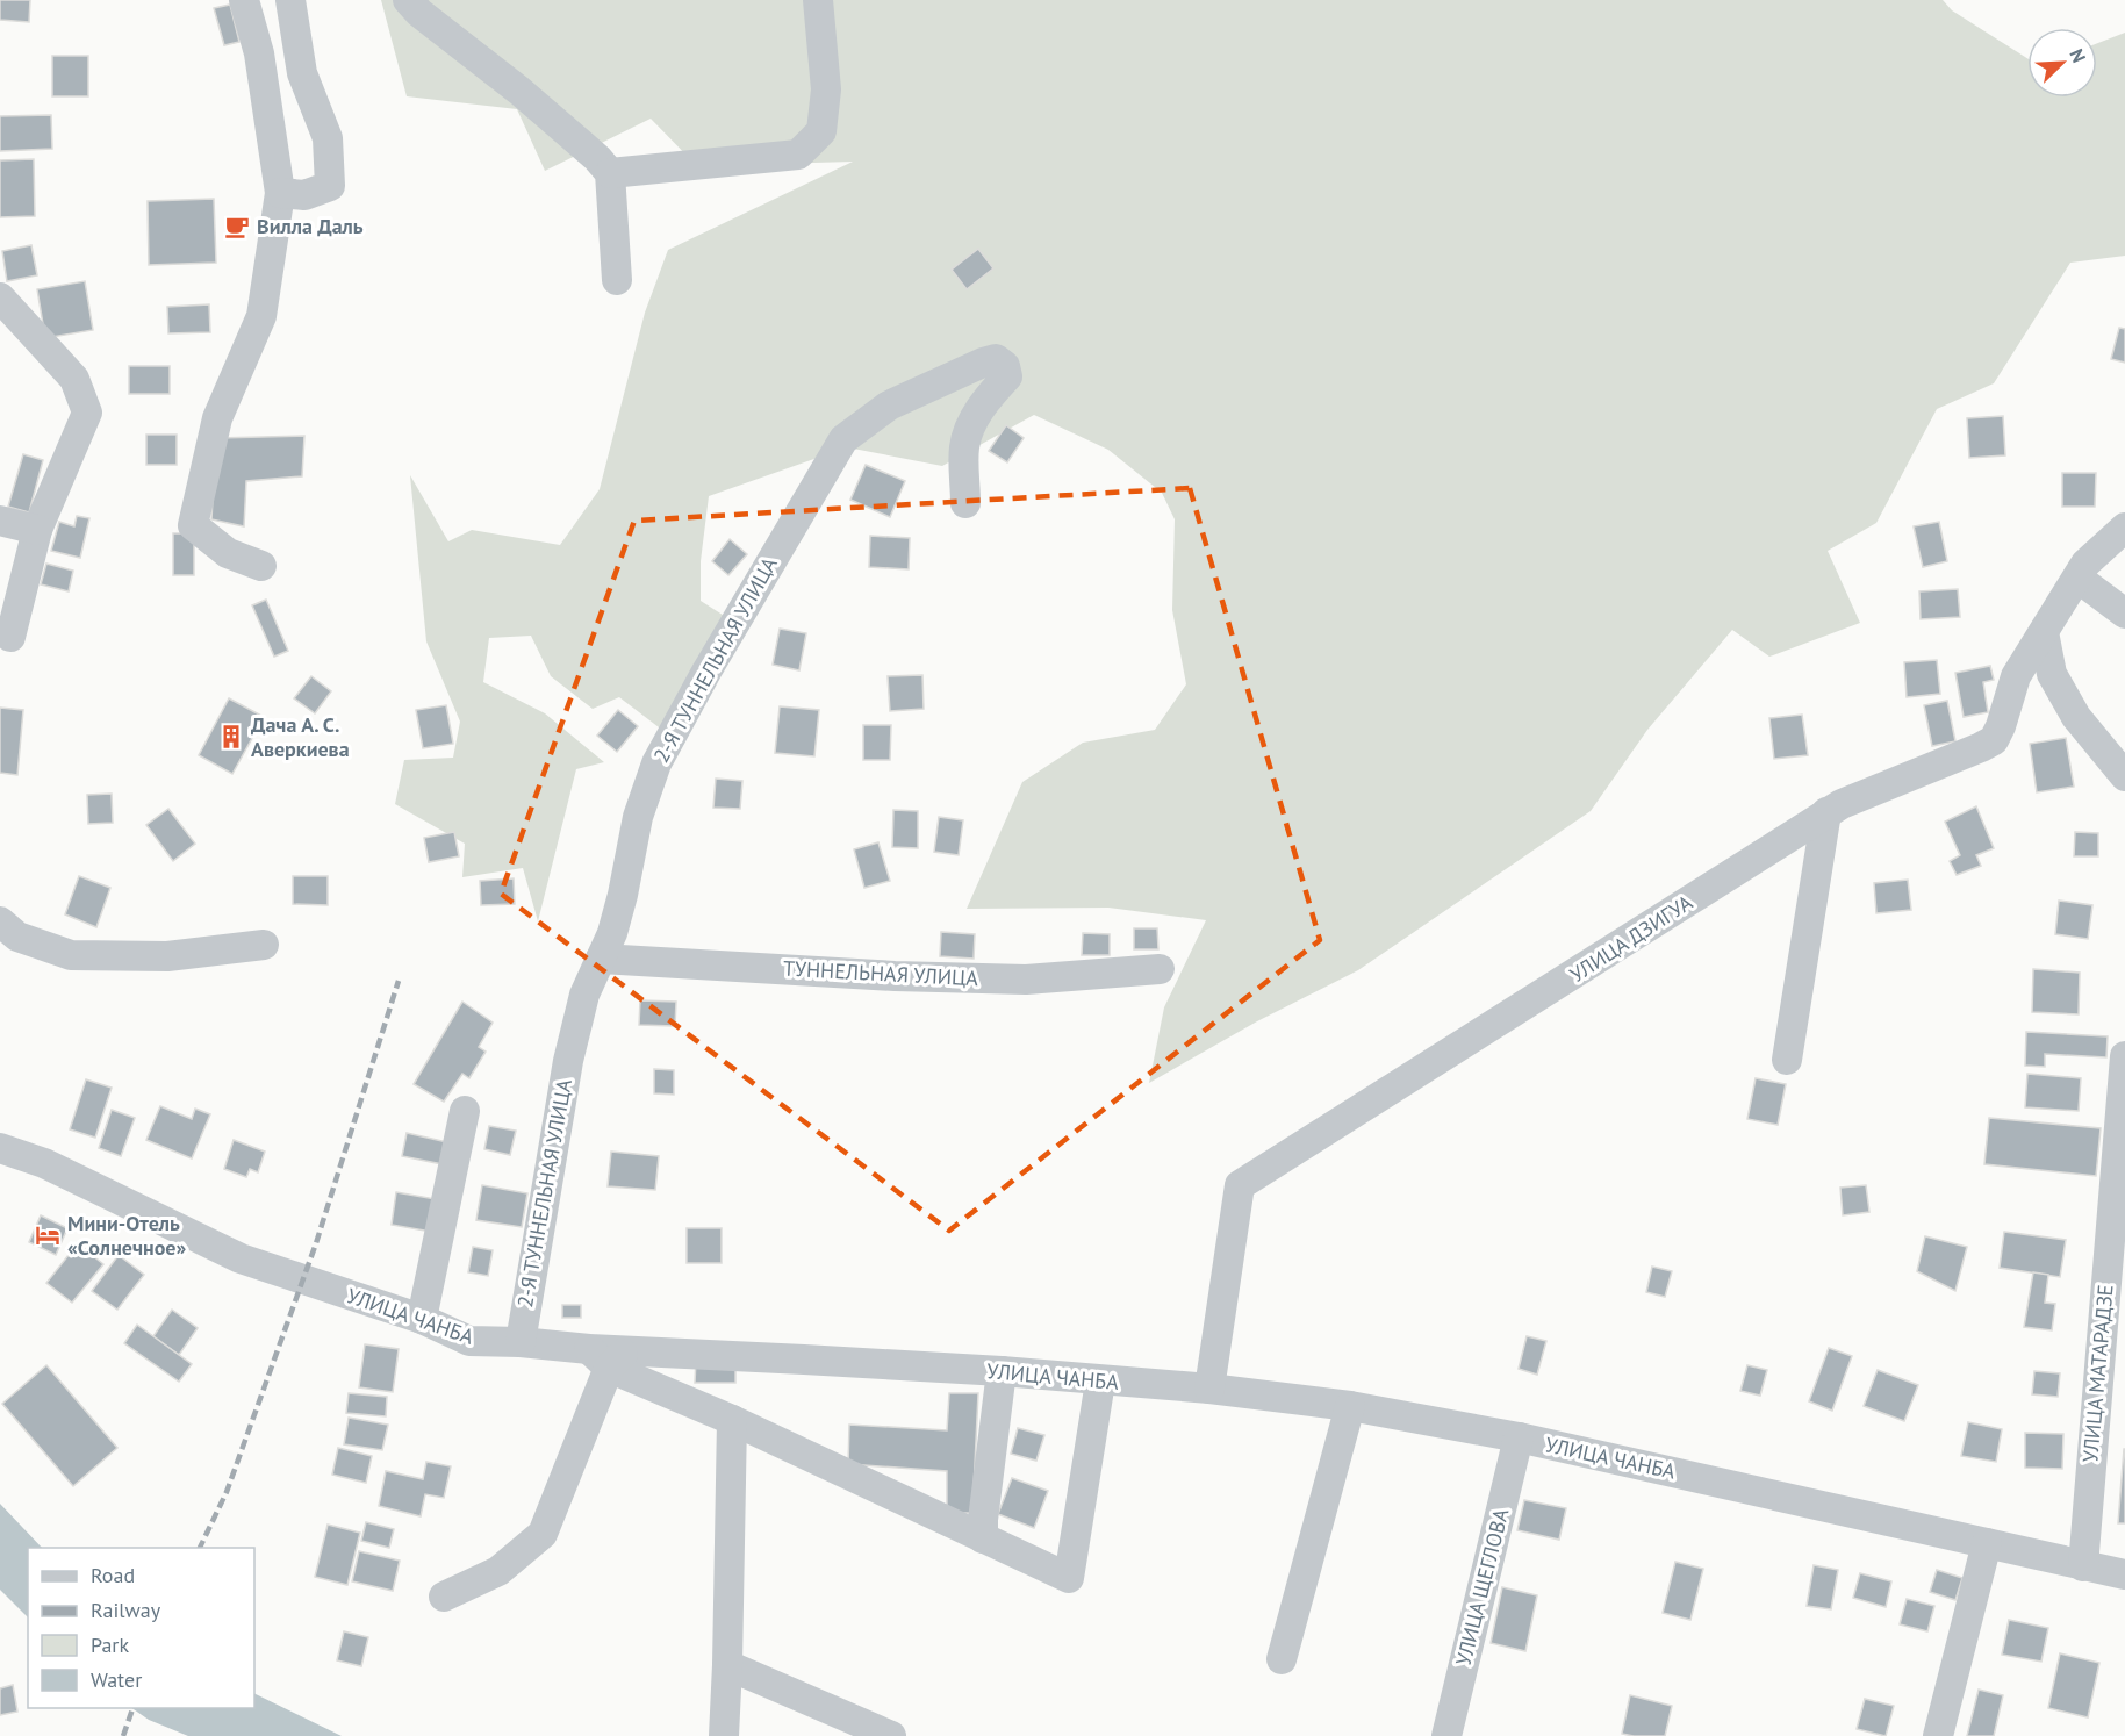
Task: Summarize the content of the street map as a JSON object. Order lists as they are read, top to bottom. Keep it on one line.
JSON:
{"streets":{"street":["2-Я ТУННЕЛЬНАЯ УЛИЦА","УЛИЦА ДЗИГУА","ТУННЕЛЬНАЯ УЛИЦА","УЛИЦА ЧАНБА","УЛИЦА МАТАРАДЗЕ","УЛИЦА ЩЕГЛОВА"]},"crossings":[["2-Я ТУННЕЛЬНАЯ УЛИЦА","ТУННЕЛЬНАЯ УЛИЦА"],["2-Я ТУННЕЛЬНАЯ УЛИЦА","УЛИЦА ЧАНБА"],["УЛИЦА ДЗИГУА","УЛИЦА ЧАНБА"],["УЛИЦА ЧАНБА","УЛИЦА МАТАРАДЗЕ"],["УЛИЦА ЧАНБА","УЛИЦА ЩЕГЛОВА"]],"places":{"cafe":["Вилла Даль"],"building":["Дача А. С. Аверкиева"],"hotel":["Мини-Отель «Солнечное»"]},"legend":["Road","Railway","Park","Water"],"north":"top right"}
